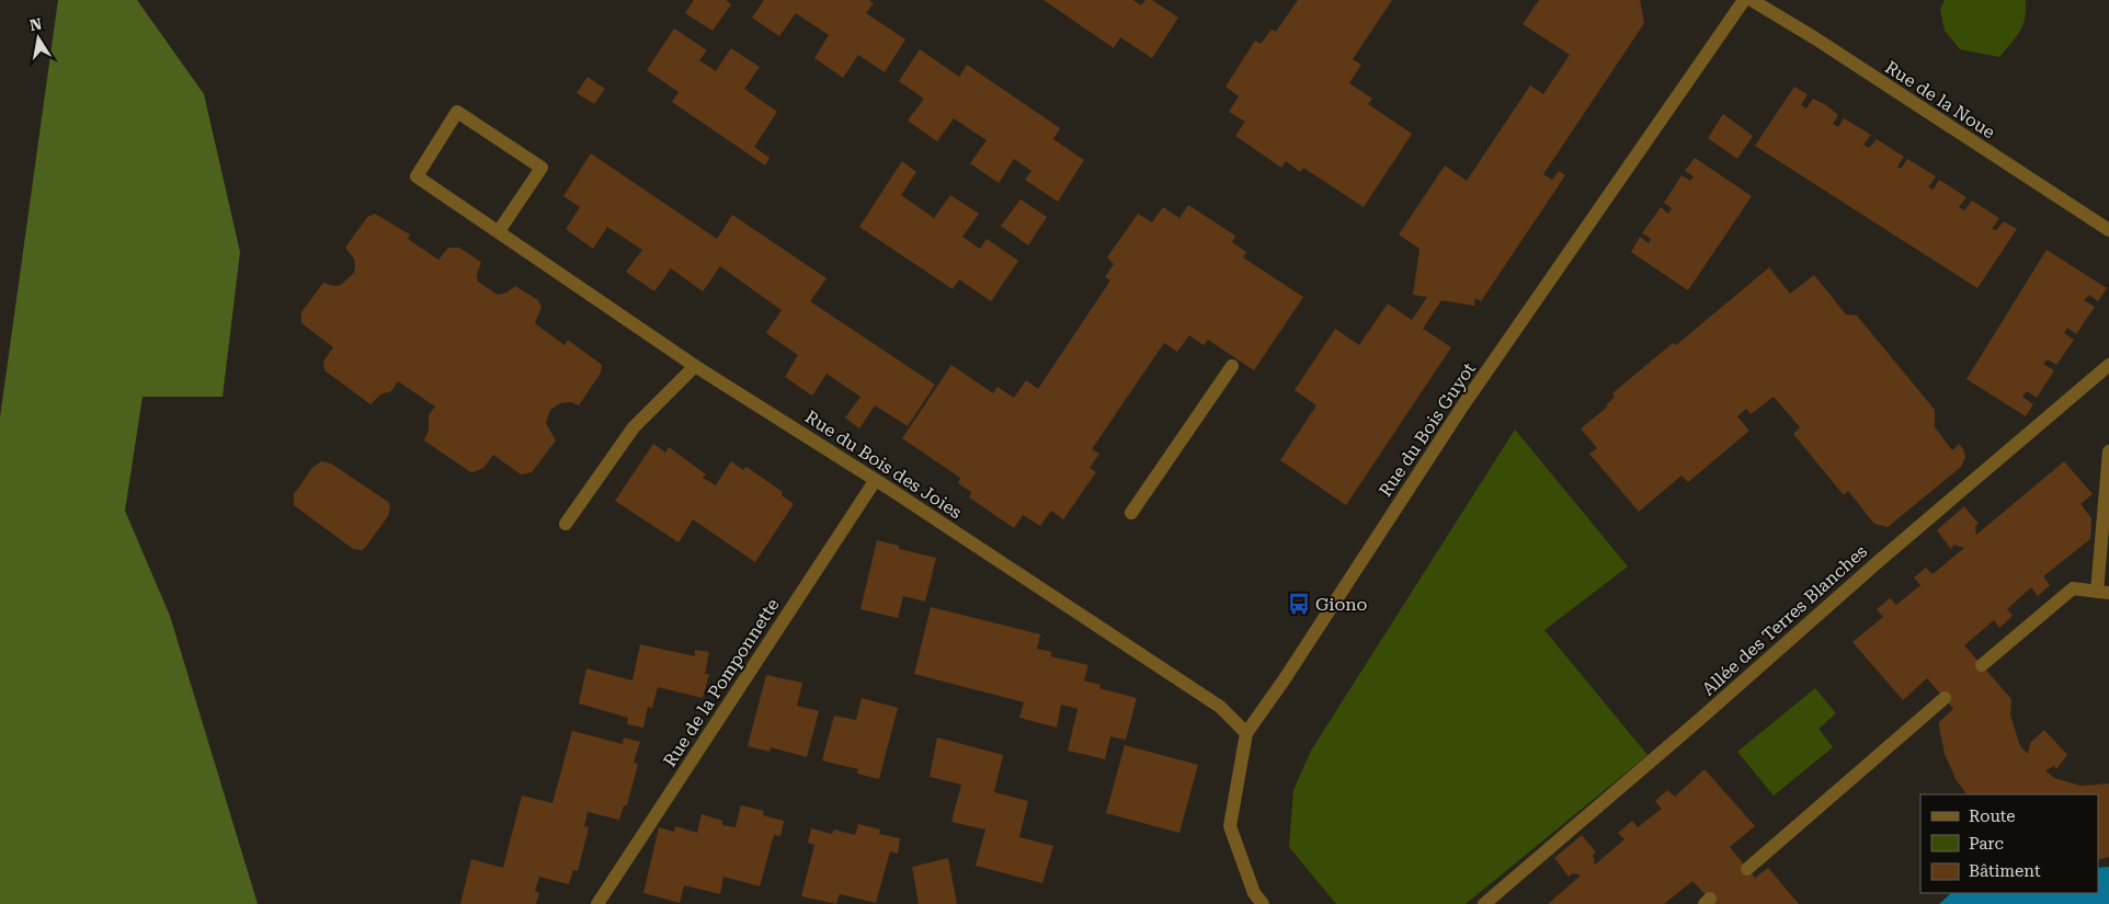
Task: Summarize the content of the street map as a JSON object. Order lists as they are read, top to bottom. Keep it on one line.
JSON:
{"streets":{"street":["Rue de la Noue","Rue du Bois Guyot","Rue du Bois des Joies","Allée des Terres Blanches","Rue de la Pomponnette"]},"crossings":[["Rue du Bois Guyot","Rue du Bois des Joies"],["Rue du Bois des Joies","Rue de la Pomponnette"]],"places":{"bus stop":["Giono"]},"legend":["Route","Parc","Bâtiment"],"north":"top"}
